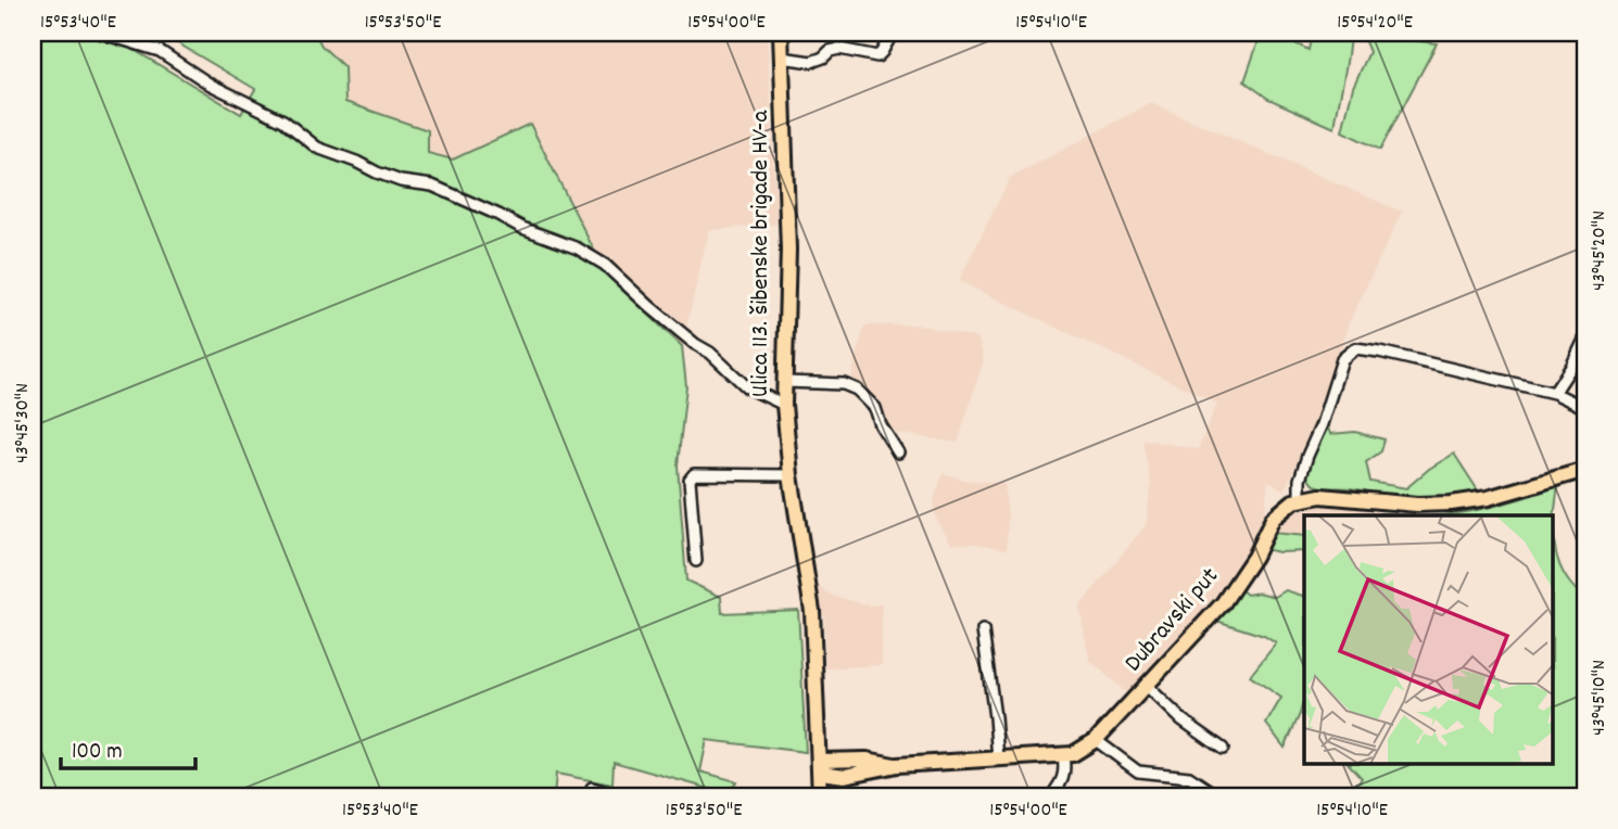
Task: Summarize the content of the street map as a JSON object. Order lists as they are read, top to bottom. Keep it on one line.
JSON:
{"streets":{"main road":["Ulica 113. šibenske brigade HV-a","Dubravski put"]},"crossings":[["Ulica 113. šibenske brigade HV-a","Dubravski put"]],"scale_bar":"100 m","coordinates":["15°53'40\"E","15°53'50\"E","15°54'00\"E","15°54'10\"E","15°54'20\"E","43°45'20\"N","43°45'30\"N","43°45'10\"N"]}
